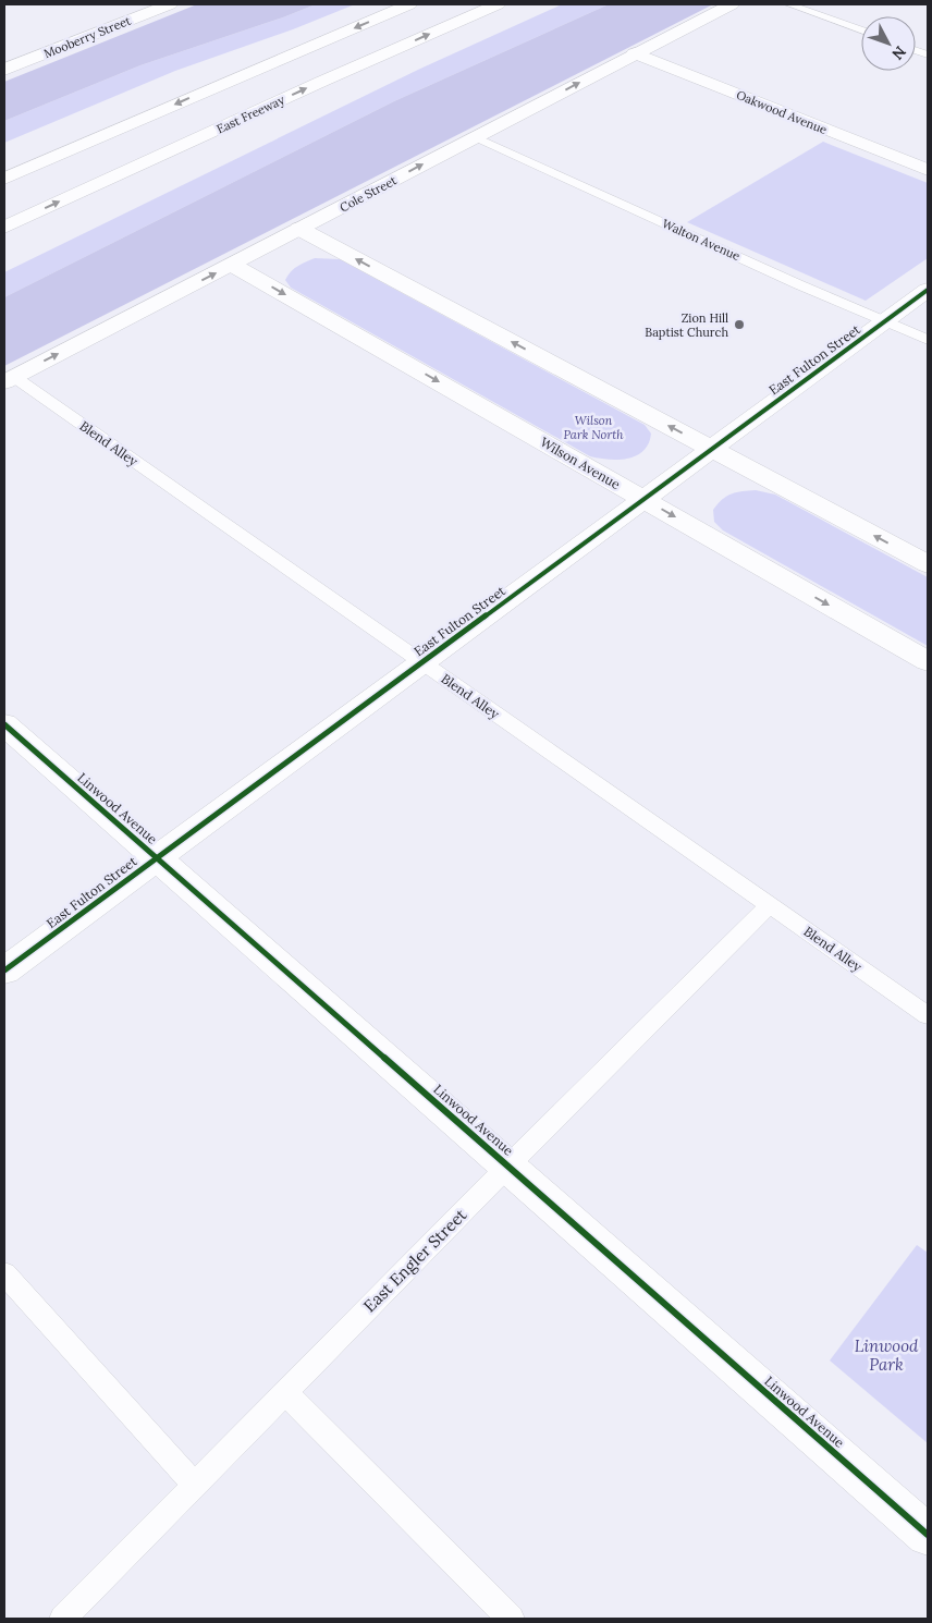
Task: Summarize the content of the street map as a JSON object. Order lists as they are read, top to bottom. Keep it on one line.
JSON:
{"streets":{"main road":["Mooberry Street","Oakwood Avenue","East Freeway","Cole Street","East Fulton Street","Wilson Avenue","Linwood Avenue"],"lane":["Walton Avenue","Blend Alley","East Engler Street"]},"crossings":[["Oakwood Avenue","Cole Street"],["Cole Street","Walton Avenue"],["Cole Street","Blend Alley"],["Cole Street","Wilson Avenue"],["Walton Avenue","East Fulton Street"],["East Fulton Street","Blend Alley"],["East Fulton Street","Wilson Avenue"],["East Fulton Street","Linwood Avenue"],["Blend Alley","East Engler Street"],["Linwood Avenue","East Engler Street"]],"parks":["Wilson Park North","Linwood Park"],"places":["Zion Hill Baptist Church"],"north":"bottom right"}
